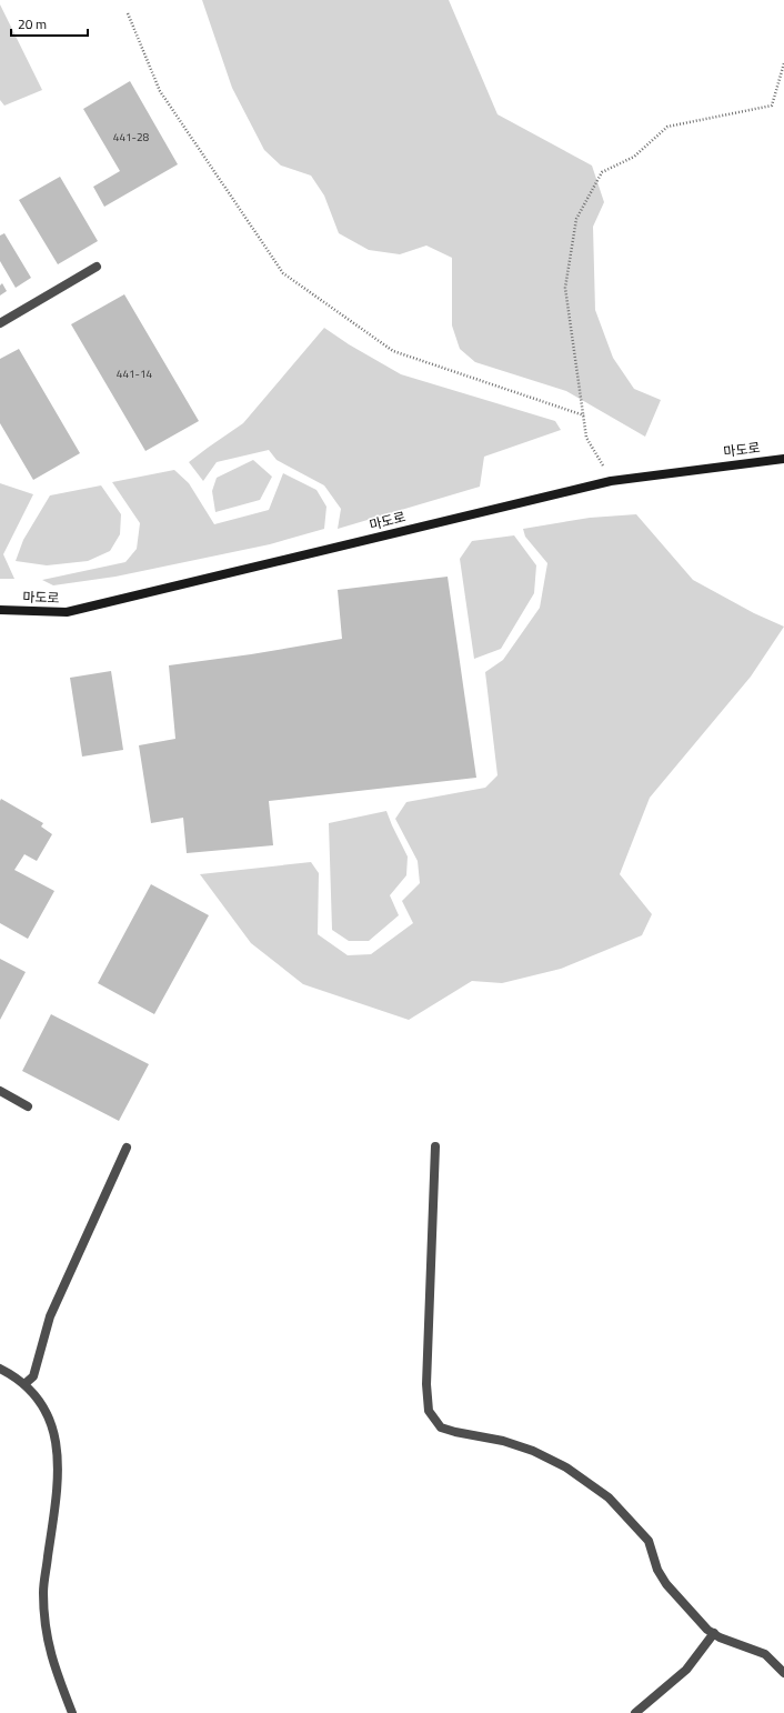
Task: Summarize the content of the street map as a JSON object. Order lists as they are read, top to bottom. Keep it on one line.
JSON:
{"streets":{"main road":["마도로"]},"house_numbers":["441-28","441-14"],"scale_bar":"20 m"}
